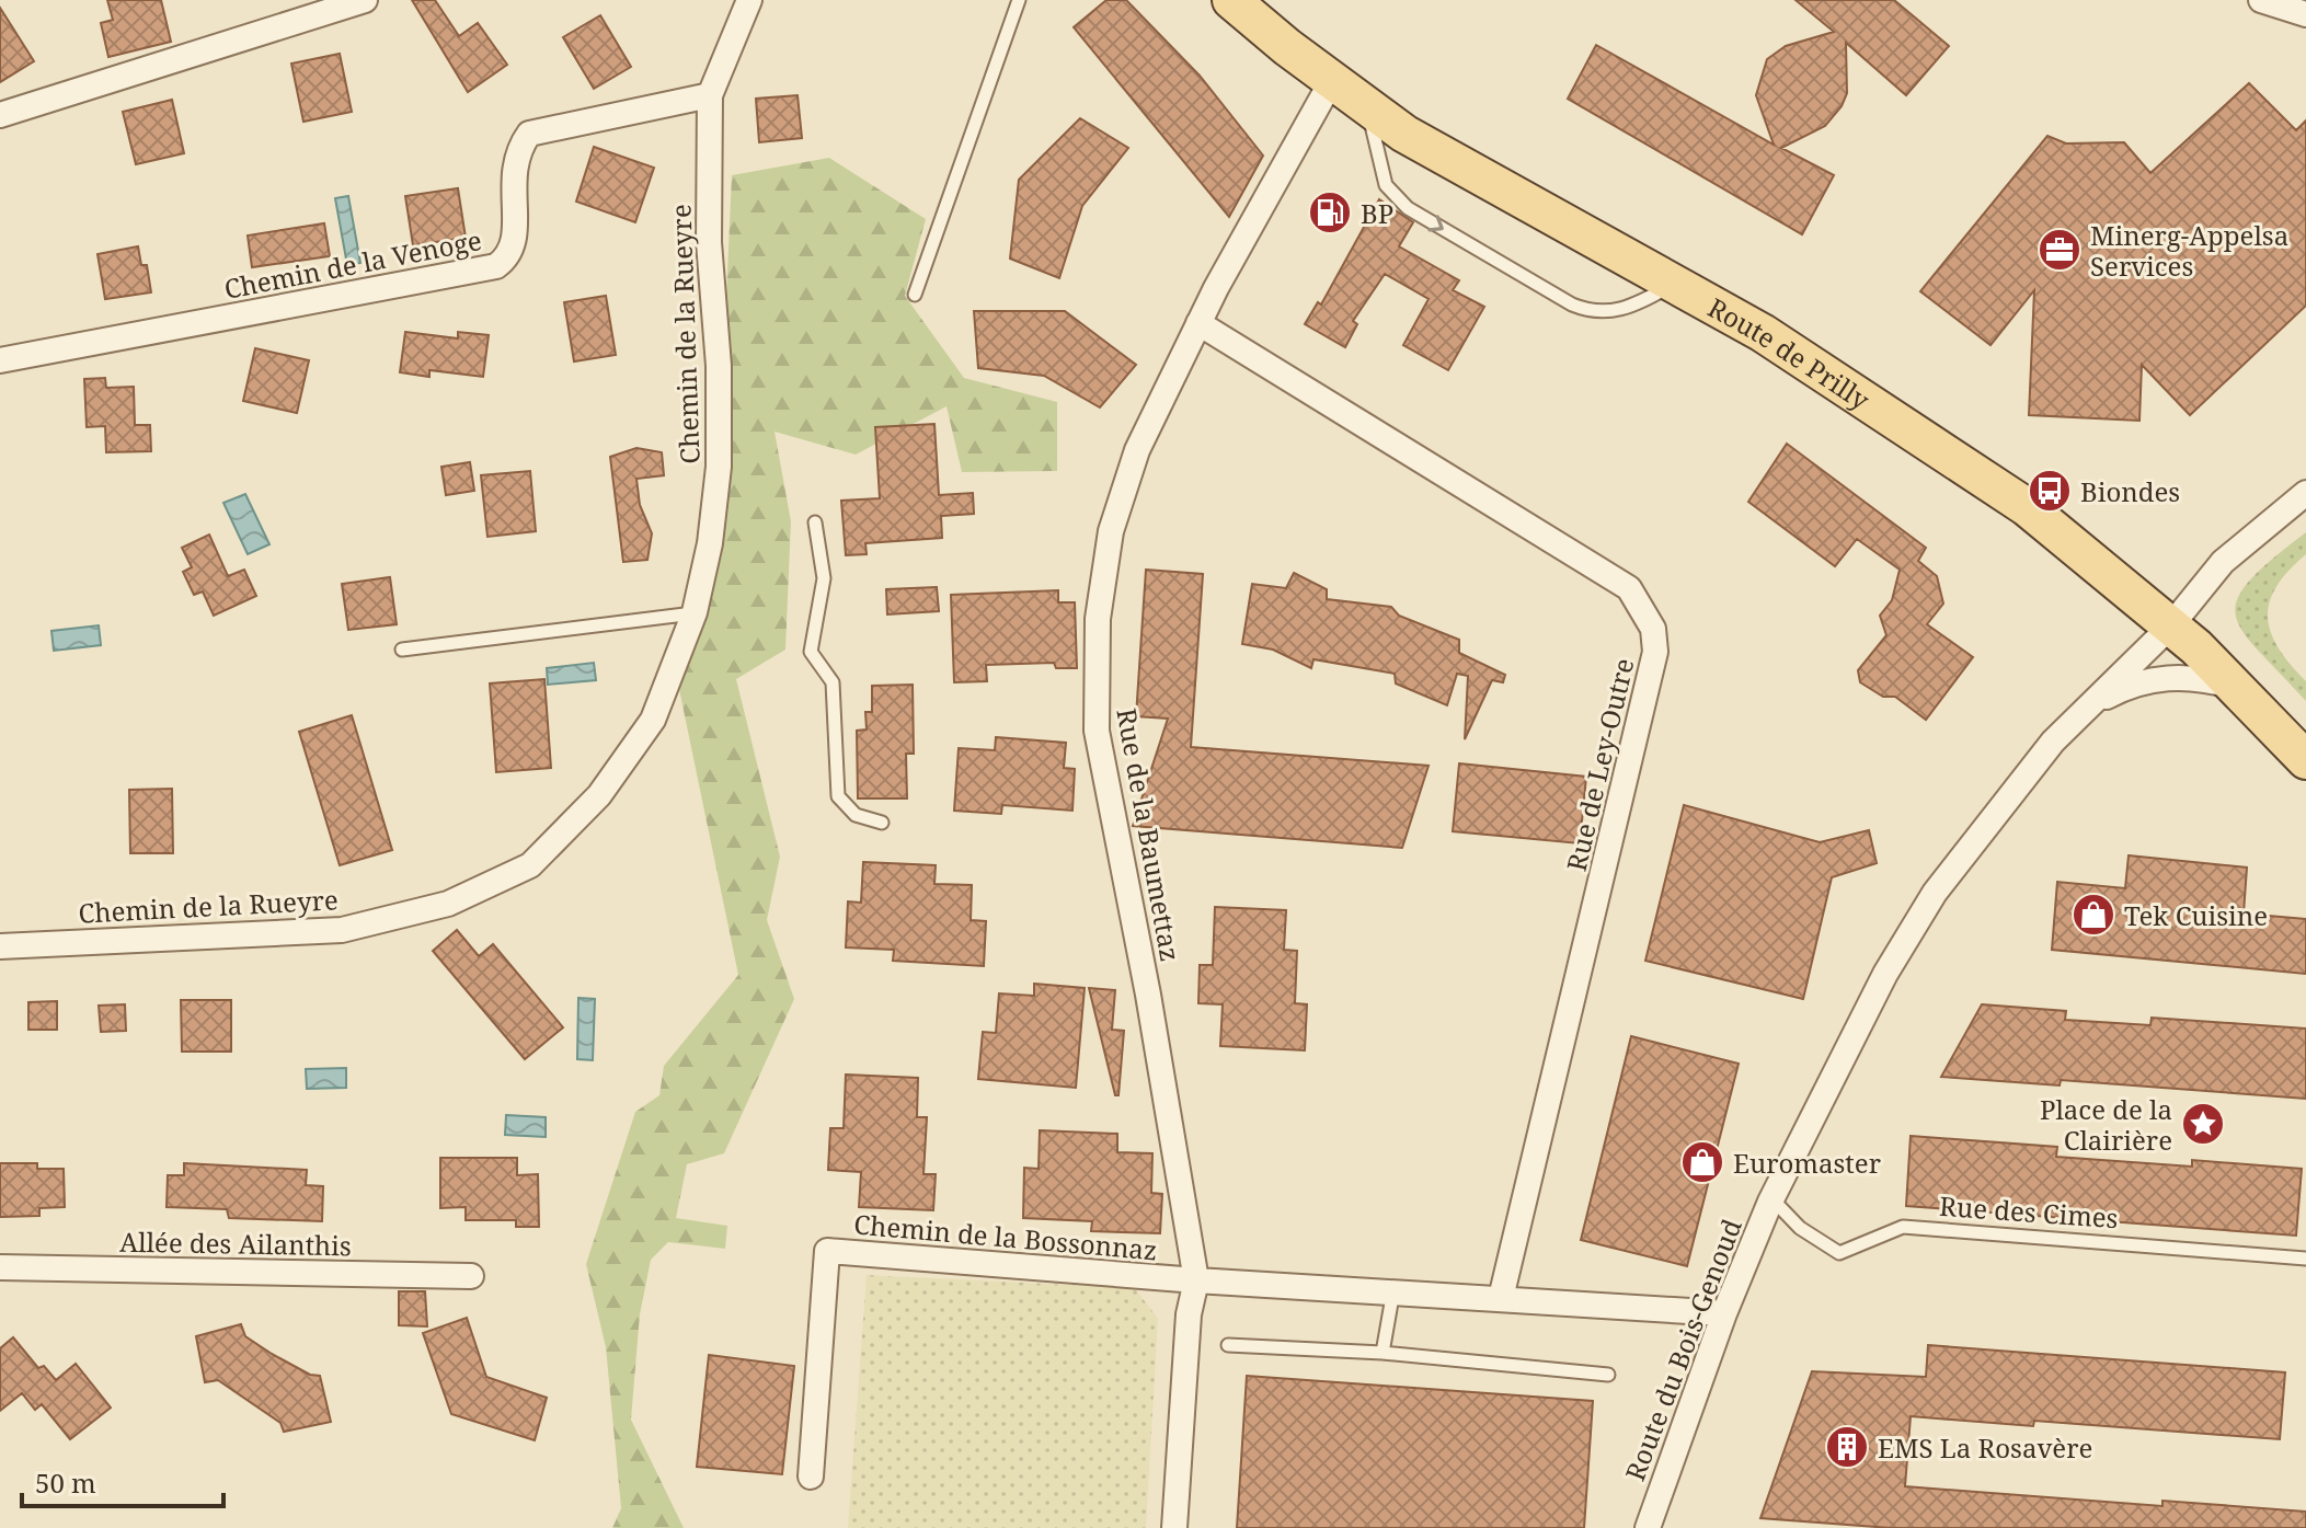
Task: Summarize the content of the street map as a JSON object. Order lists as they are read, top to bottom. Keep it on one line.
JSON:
{"streets":{"main road":["Route de Prilly"],"street":["Chemin de la Venoge","Chemin de la Rueyre","Rue de Ley-Outre","Rue de la Baumettaz","Chemin de la Bossonnaz","Allée des Ailanthis","Route du Bois-Genoud"],"lane":["Rue des Cimes"]},"crossings":[["Chemin de la Venoge","Chemin de la Rueyre"],["Route de Prilly","Rue de la Baumettaz"],["Route de Prilly","Route du Bois-Genoud"],["Rue de Ley-Outre","Rue de la Baumettaz"],["Rue de Ley-Outre","Chemin de la Bossonnaz"],["Rue de la Baumettaz","Chemin de la Bossonnaz"],["Rue des Cimes","Route du Bois-Genoud"],["Chemin de la Bossonnaz","Route du Bois-Genoud"]],"places":{"fuel station":["BP"],"office":["Minerg-Appelsa Services"],"bus stop":["Biondes"],"shop":["Tek Cuisine","Euromaster"],"place":["Place de la Clairière"],"building":["EMS La Rosavère"]},"scale_bar":"50 m"}
